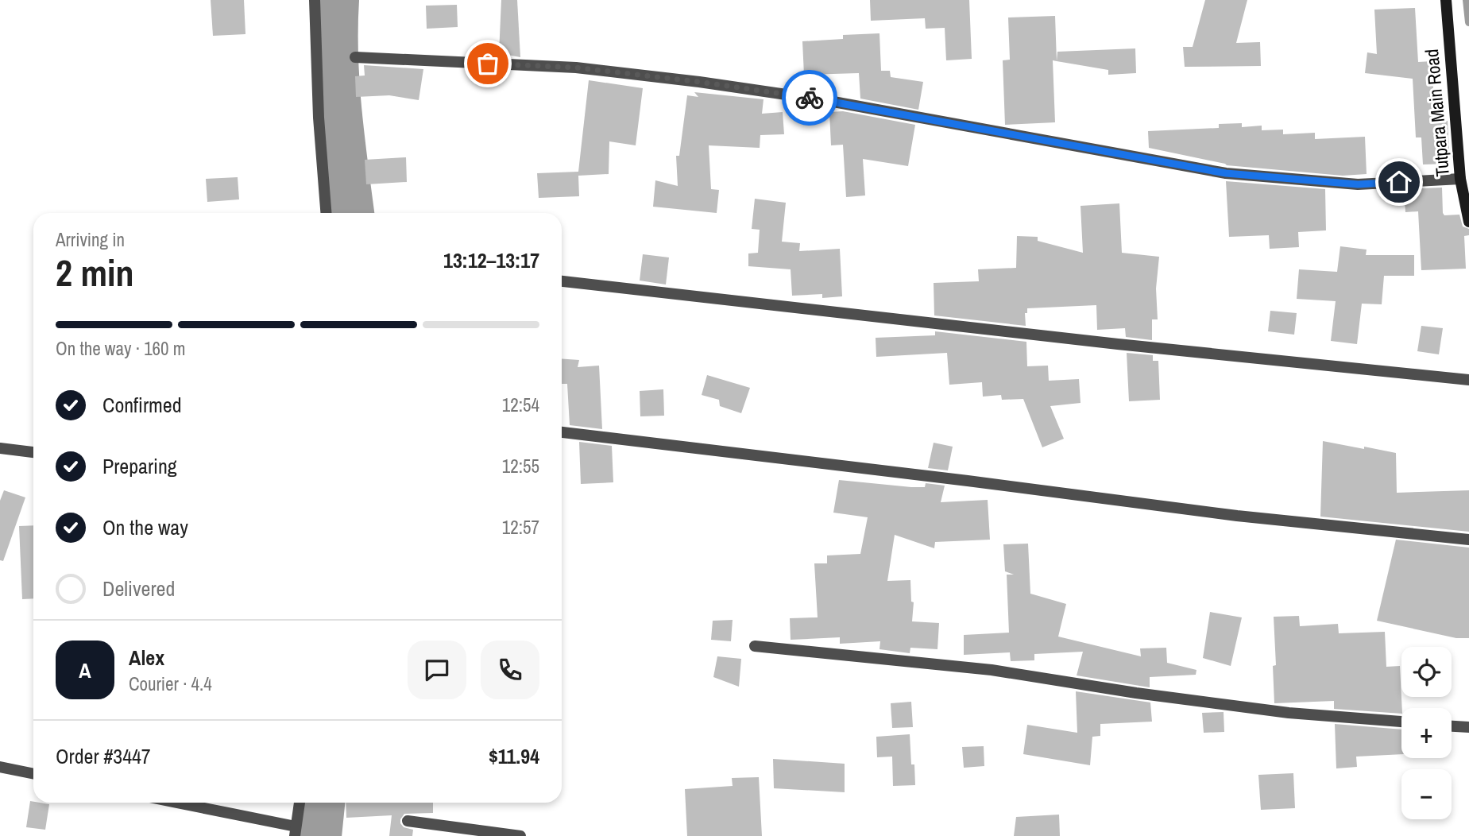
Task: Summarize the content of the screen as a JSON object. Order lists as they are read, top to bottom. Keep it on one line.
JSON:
{"streets":{"street":["Tutpara Main Road"]},"page":{"heading":["2 min","Arriving in","13:12–13:17"],"panel":["Alex","Courier · 4.4","Order #3447","$11.94"],"bar":"On the way · 160 m","list":[["Confirmed","12:54"],["Preparing","12:55"],["On the way","12:57"],"Delivered"],"round":"A","map_buttons":["+","−"]}}
